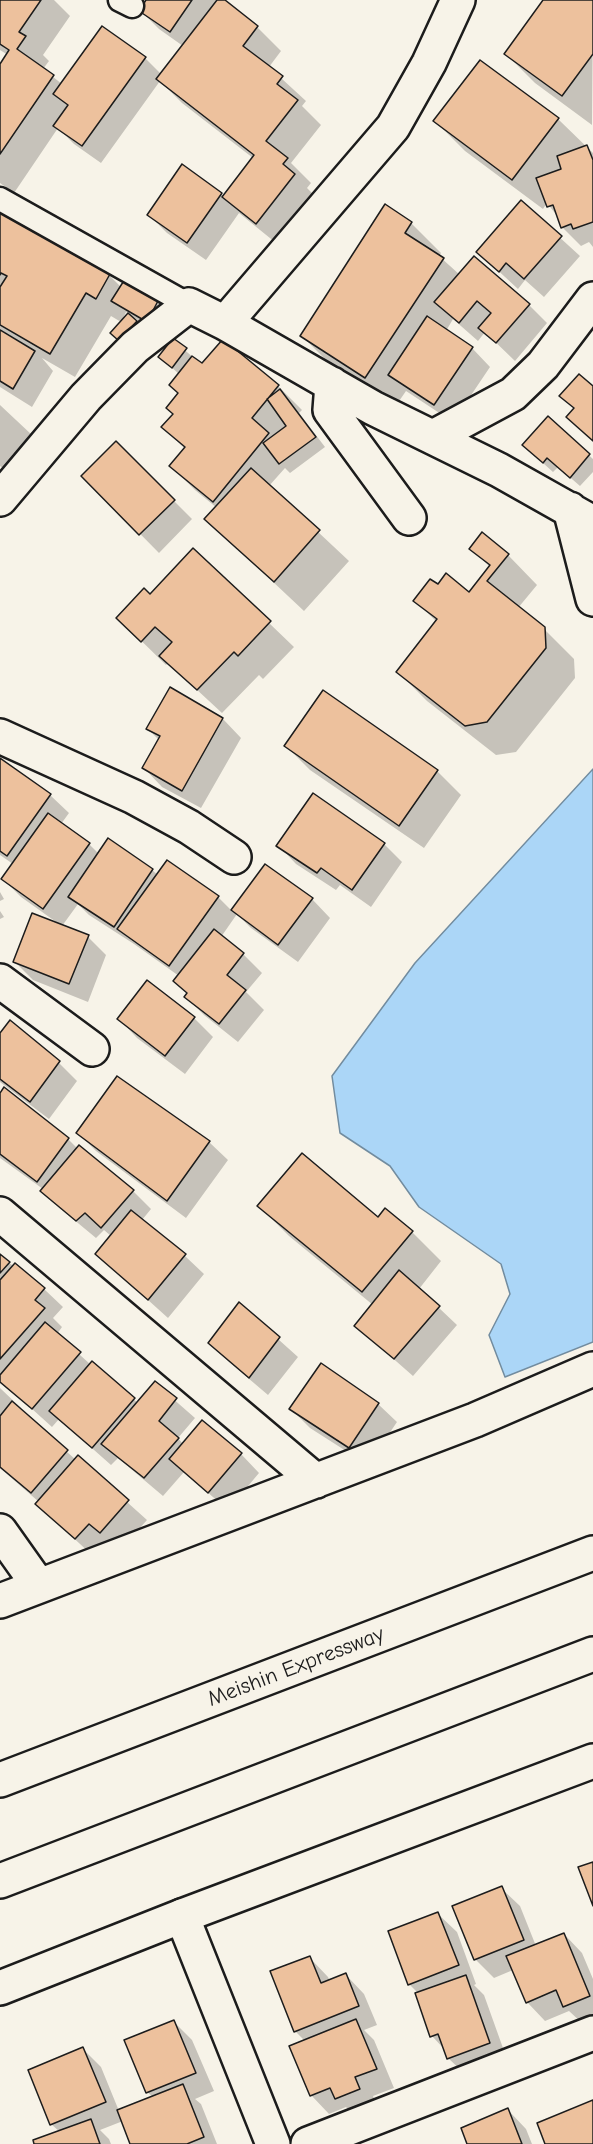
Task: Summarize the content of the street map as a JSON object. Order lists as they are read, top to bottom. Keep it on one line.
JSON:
{"streets":{"main road":["Meishin Expressway"]}}
